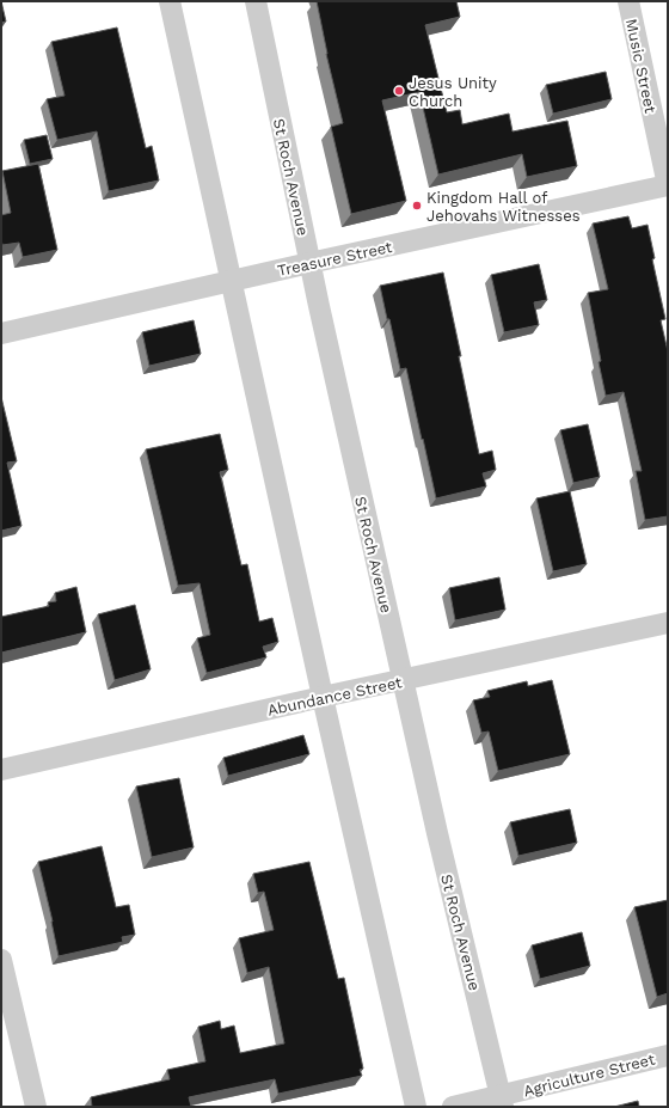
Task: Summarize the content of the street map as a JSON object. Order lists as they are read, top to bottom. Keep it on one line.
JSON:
{"streets":{"street":["Music Street","St Roch Avenue","Treasure Street","Abundance Street","Agriculture Street"]},"crossings":[["Music Street","Treasure Street"],["St Roch Avenue","Treasure Street"],["St Roch Avenue","Abundance Street"],["St Roch Avenue","Agriculture Street"]],"places":["Jesus Unity Church","Kingdom Hall of Jehovahs Witnesses"]}
